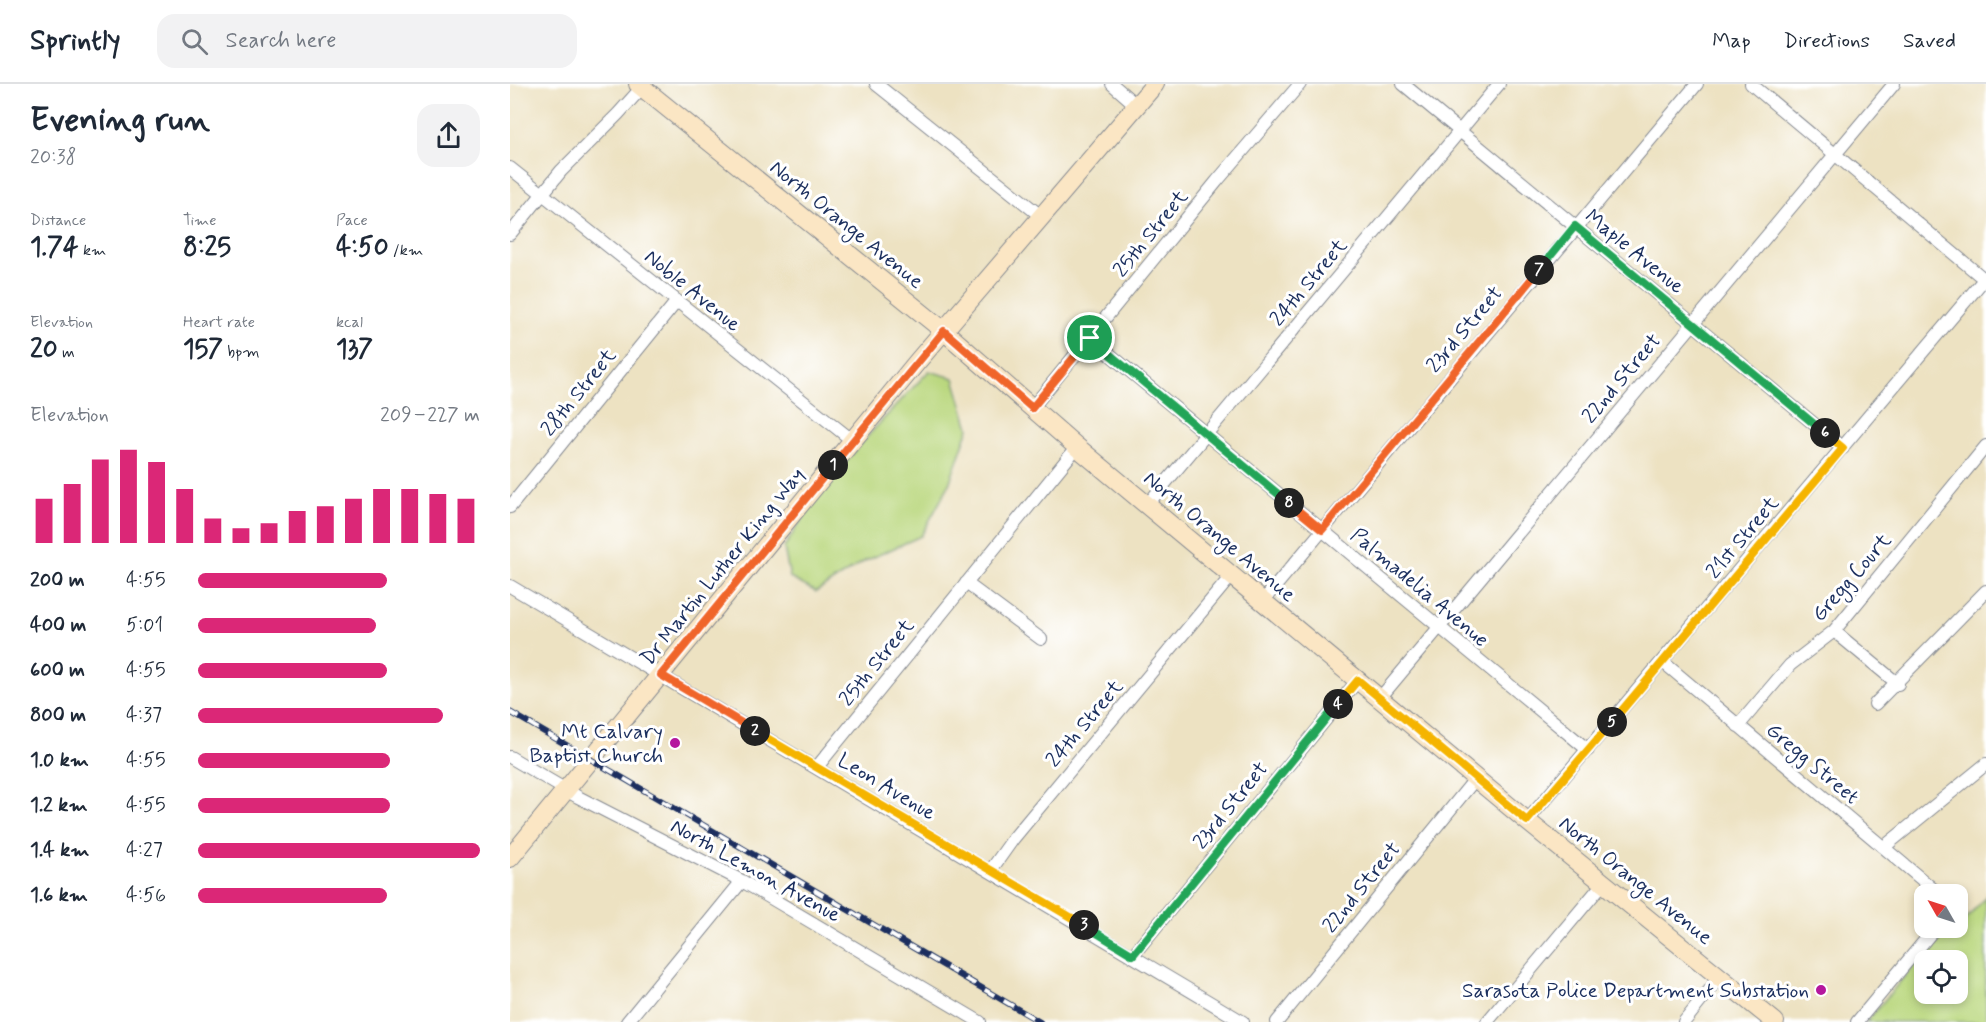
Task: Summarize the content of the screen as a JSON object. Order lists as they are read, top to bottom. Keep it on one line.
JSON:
{"streets":{"street":["North Orange Avenue","25th Street","Maple Avenue","24th Street","Noble Avenue","23rd Street","22nd Street","28th Street","21st Street","Dr Martin Luther King Way","Gregg Court","Palmadelia Avenue","Gregg Street","Leon Avenue","North Lemon Avenue"]},"crossings":[["North Orange Avenue","25th Street"],["North Orange Avenue","24th Street"],["North Orange Avenue","23rd Street"],["North Orange Avenue","22nd Street"],["North Orange Avenue","21st Street"],["North Orange Avenue","Dr Martin Luther King Way"],["25th Street","Palmadelia Avenue"],["25th Street","Leon Avenue"],["Maple Avenue","24th Street"],["Maple Avenue","23rd Street"],["Maple Avenue","22nd Street"],["Maple Avenue","21st Street"],["24th Street","Palmadelia Avenue"],["24th Street","Leon Avenue"],["Noble Avenue","28th Street"],["Noble Avenue","Dr Martin Luther King Way"],["23rd Street","Palmadelia Avenue"],["23rd Street","Leon Avenue"],["22nd Street","Palmadelia Avenue"],["21st Street","Palmadelia Avenue"],["21st Street","Gregg Street"],["Dr Martin Luther King Way","Leon Avenue"],["Dr Martin Luther King Way","North Lemon Avenue"],["Gregg Court","Gregg Street"]],"places":["Mt Calvary Baptist Church","Sarasota Police Department Substation"],"north":"top left","page":{"header":"Sprintly","search":"Search here","nav":["Map","Directions","Saved"],"heading":["Evening run","20:38"],"stats":[["Distance","1.74 km"],["Time","8:25"],["Pace","4:50 /km"],["Elevation","20 m"],["Heart rate","157 bpm"],["kcal","137"]],"pins":["7","6","1","8","4","5","2","3"],"chart":["Elevation","209–227 m"],"list":[{"name":"200 m","note":"4:55"},{"name":"400 m","note":"5:01"},{"name":"600 m","note":"4:55"},{"name":"800 m","note":"4:37"},{"name":"1.0 km","note":"4:55"},{"name":"1.2 km","note":"4:55"},{"name":"1.4 km","note":"4:27"},{"name":"1.6 km","note":"4:56"}]}}
